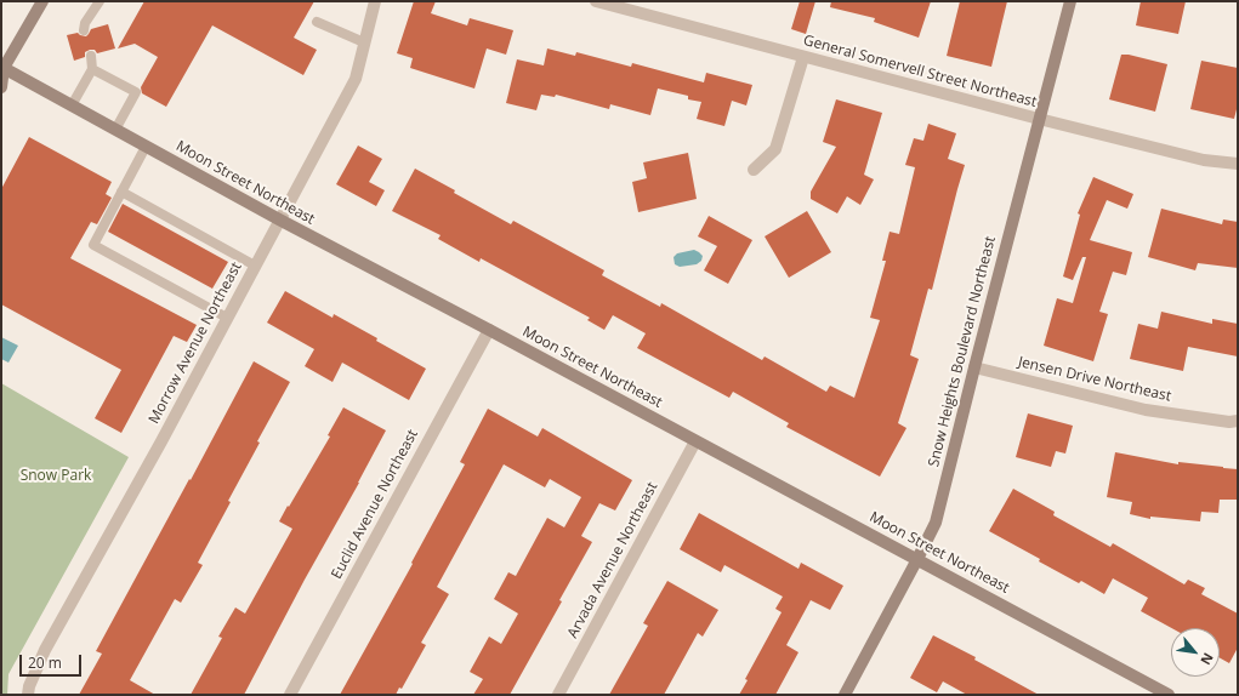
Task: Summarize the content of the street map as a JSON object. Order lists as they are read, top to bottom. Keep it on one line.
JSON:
{"streets":{"street":["General Somervell Street Northeast","Moon Street Northeast","Morrow Avenue Northeast","Snow Heights Boulevard Northeast","Jensen Drive Northeast","Euclid Avenue Northeast","Arvada Avenue Northeast"]},"crossings":[["General Somervell Street Northeast","Snow Heights Boulevard Northeast"],["Moon Street Northeast","Morrow Avenue Northeast"],["Moon Street Northeast","Snow Heights Boulevard Northeast"],["Moon Street Northeast","Euclid Avenue Northeast"],["Moon Street Northeast","Arvada Avenue Northeast"],["Snow Heights Boulevard Northeast","Jensen Drive Northeast"]],"parks":["Snow Park"],"scale_bar":"20 m","north":"bottom right"}
